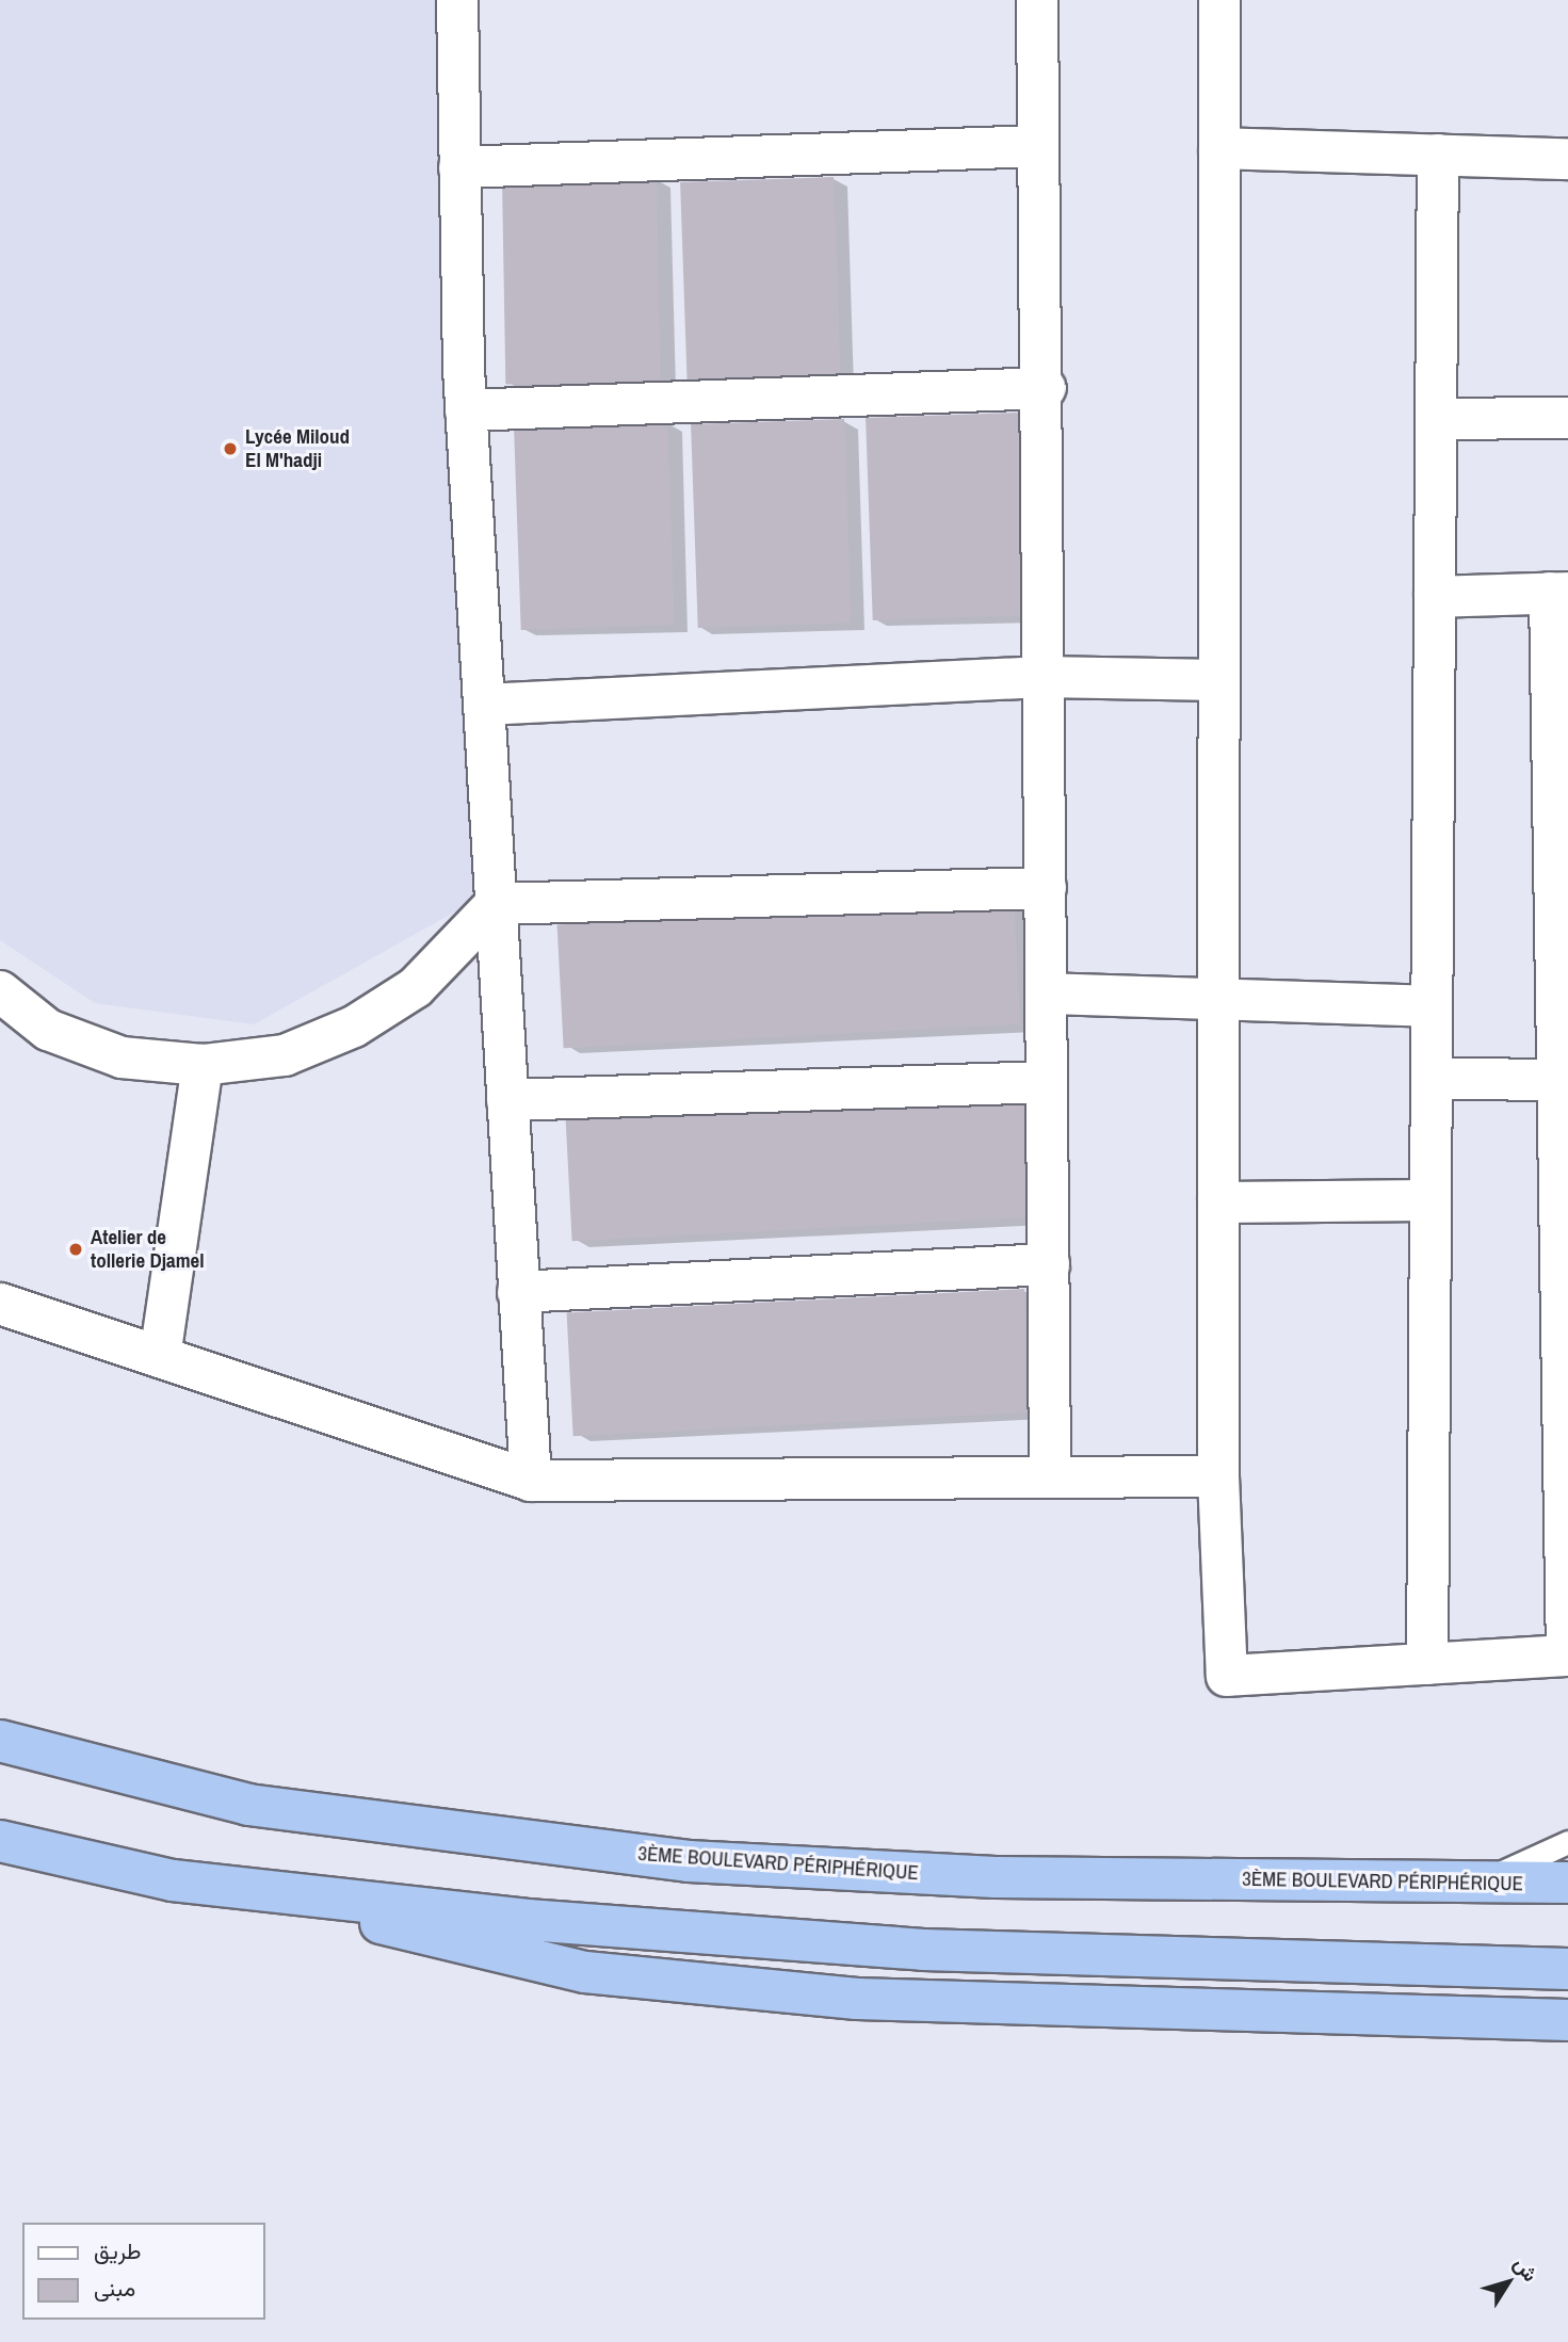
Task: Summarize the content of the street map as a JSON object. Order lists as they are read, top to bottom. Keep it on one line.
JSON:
{"streets":{"highway":["3ÈME BOULEVARD PÉRIPHÉRIQUE"]},"places":["Lycée Miloud El M'hadji","Atelier de tollerie Djamel"],"legend":["طريق","مبنى"],"north":"top right"}
